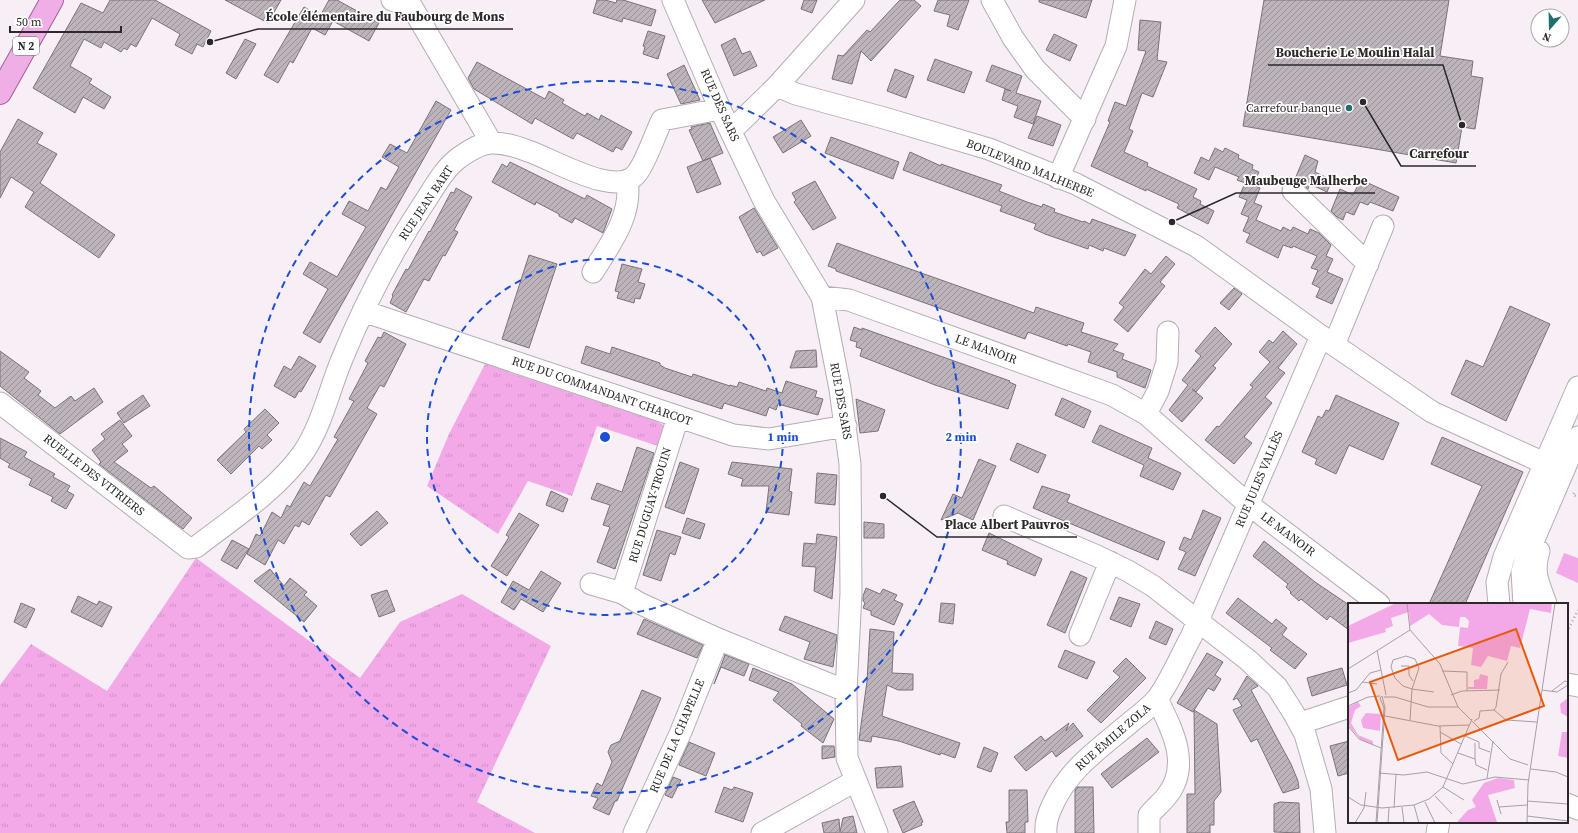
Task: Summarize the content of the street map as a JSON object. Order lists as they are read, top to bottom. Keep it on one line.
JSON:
{"streets":{"main road":["N 2"],"street":["RUE DES SARS","BOULEVARD MALHERBE","RUE JEAN BART","LE MANOIR","RUE DU COMMANDANT CHARCOT","RUELLE DES VITRIERS","RUE JULES VALLÈS","RUE DUGUAY-TROUIN","RUE DE LA CHAPELLE","RUE ÉMILE ZOLA"]},"crossings":[["RUE DES SARS","LE MANOIR"],["RUE DES SARS","RUE DU COMMANDANT CHARCOT"],["BOULEVARD MALHERBE","RUE JULES VALLÈS"],["RUE JEAN BART","RUE DU COMMANDANT CHARCOT"],["RUE JEAN BART","RUELLE DES VITRIERS"],["LE MANOIR","RUE JULES VALLÈS"],["RUE DU COMMANDANT CHARCOT","RUE DUGUAY-TROUIN"],["RUE JULES VALLÈS","RUE ÉMILE ZOLA"]],"places":["École élémentaire du Faubourg de Mons","Carrefour","Carrefour banque","Boucherie Le Moulin Halal","Maubeuge Malherbe","Place Albert Pauvros"],"scale_bar":"50 m","north":"bottom","rings":["1 min","2 min"]}
